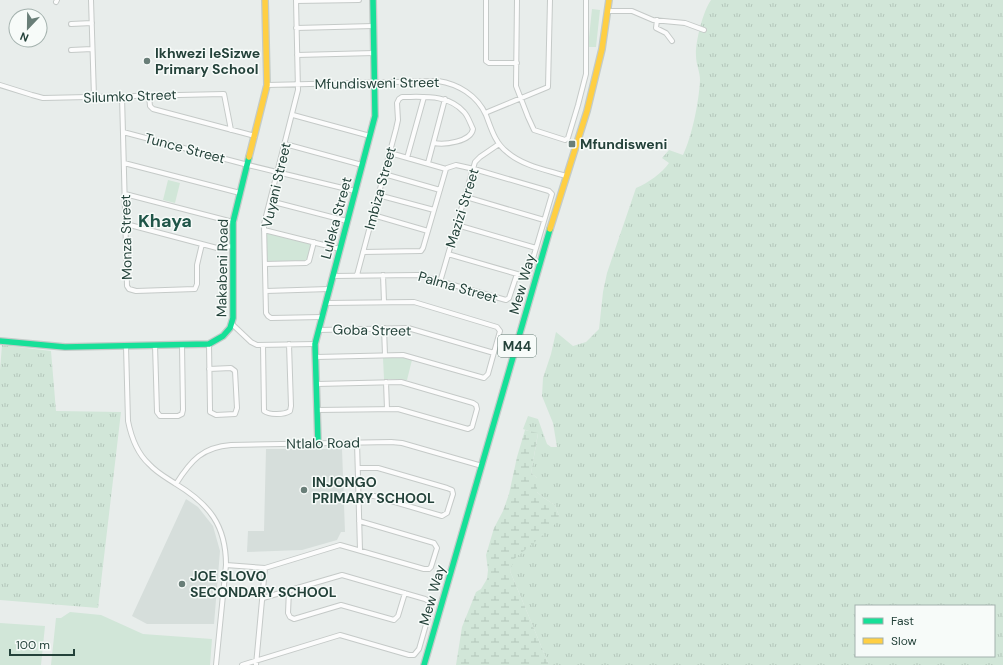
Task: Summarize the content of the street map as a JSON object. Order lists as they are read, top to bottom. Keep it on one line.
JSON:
{"streets":{"street":["Mfundisweni Street","Silumko Street","Tunce Street","Vuyani Street","Imbiza Street","Mazizi Street","Luleka Street","Monza Street","Makabeni Road","Mew Way","Palma Street","Goba Street","M44","Ntlalo Road"]},"crossings":[["Mfundisweni Street","Vuyani Street"],["Mfundisweni Street","Mazizi Street"],["Mfundisweni Street","Luleka Street"],["Mfundisweni Street","Makabeni Road"],["Mfundisweni Street","Mew Way"],["Silumko Street","Monza Street"],["Tunce Street","Vuyani Street"],["Tunce Street","Luleka Street"],["Tunce Street","Monza Street"],["Tunce Street","Makabeni Road"],["Vuyani Street","Luleka Street"],["Imbiza Street","Palma Street"],["Mazizi Street","Palma Street"],["Luleka Street","Palma Street"],["Luleka Street","Goba Street"],["Luleka Street","Ntlalo Road"],["Mew Way","Ntlalo Road"]],"districts":["Khaya"],"places":{"other":["Ikhwezi leSizwe Primary School","INJONGO PRIMARY SCHOOL","JOE SLOVO SECONDARY SCHOOL"],"transit":["Mfundisweni"]},"legend":["Fast","Slow"],"scale_bar":"100 m","north":"bottom"}
